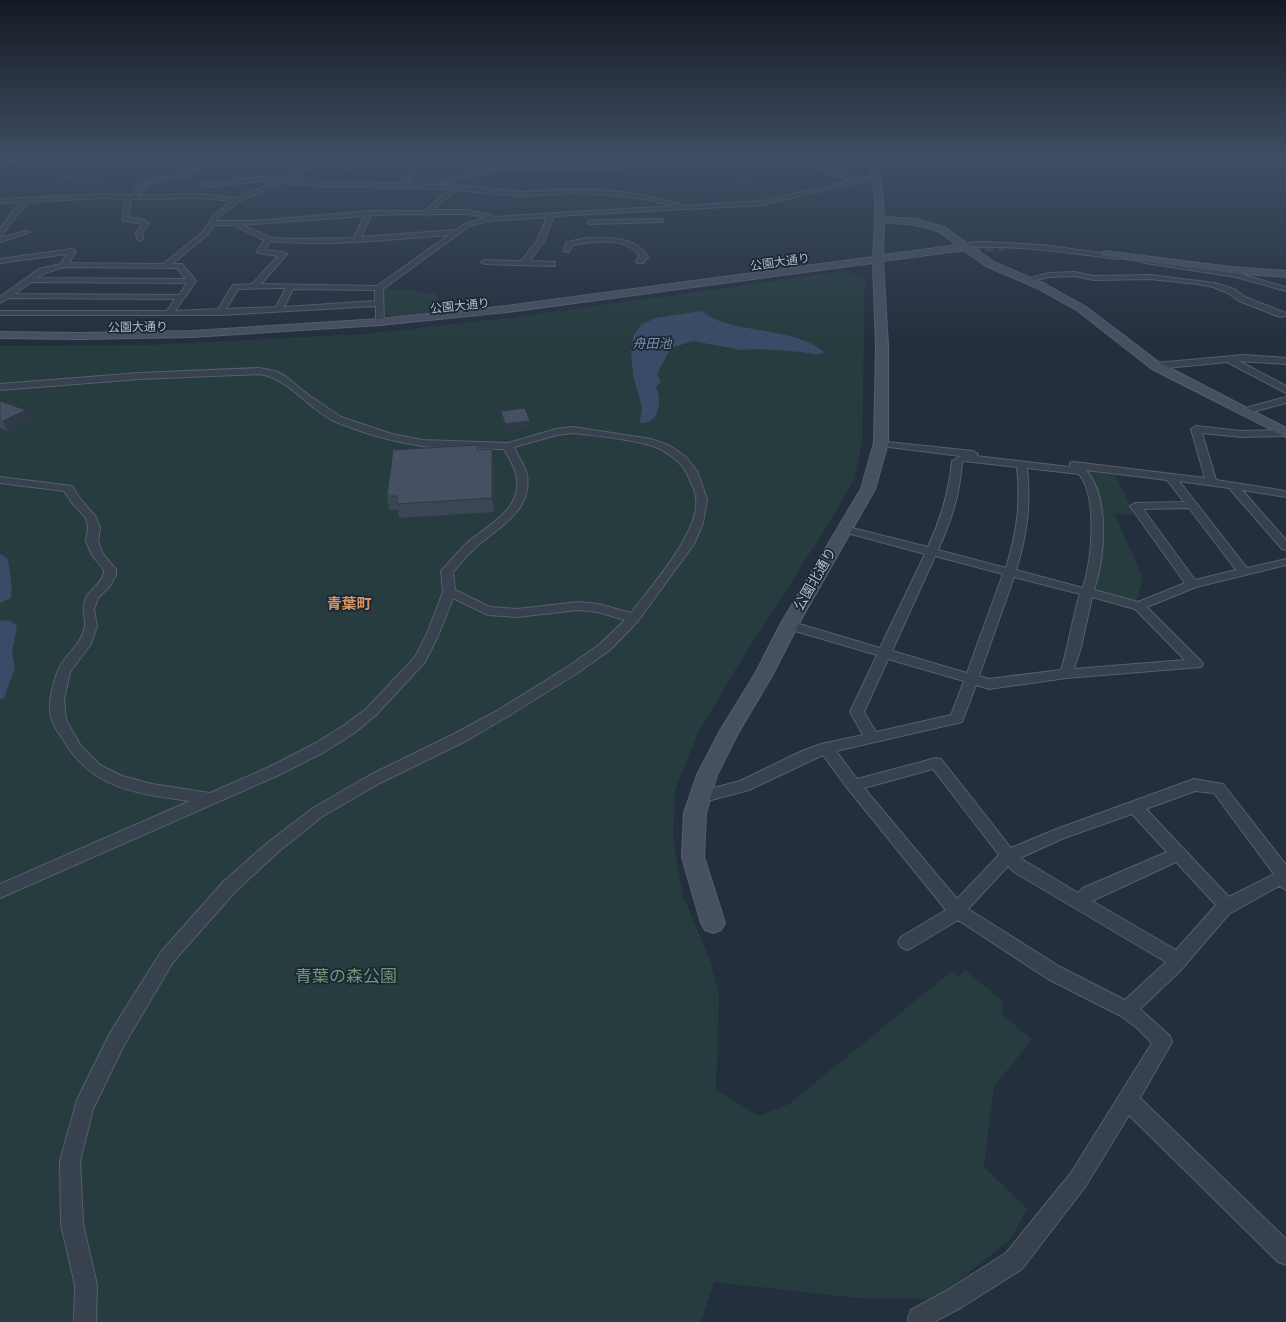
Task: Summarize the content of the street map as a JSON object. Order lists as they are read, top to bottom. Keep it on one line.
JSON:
{"streets":{"street":["公園大通り","公園北通り"]},"crossings":[["公園大通り","公園北通り"]],"districts":["青葉町"],"water":["舟田池"],"parks":["青葉の森公園"]}
